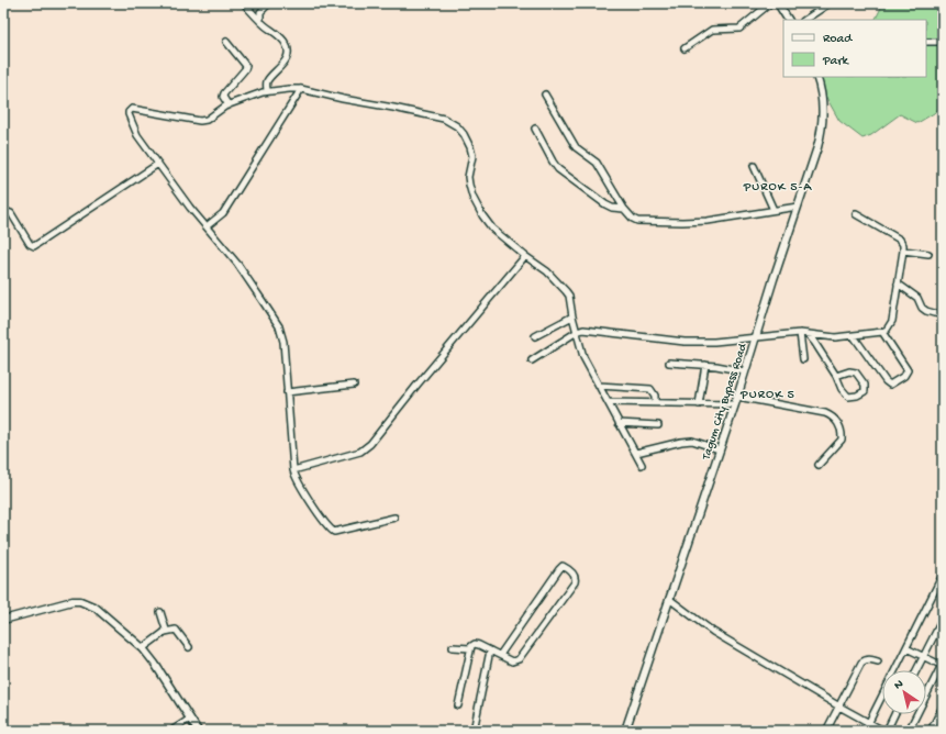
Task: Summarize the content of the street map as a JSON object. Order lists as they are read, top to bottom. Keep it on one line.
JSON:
{"streets":{"main road":["Tagum City Bypass Road"]},"districts":["PUROK 5-A","PUROK 5"],"legend":["Road","Park"],"north":"top left"}
